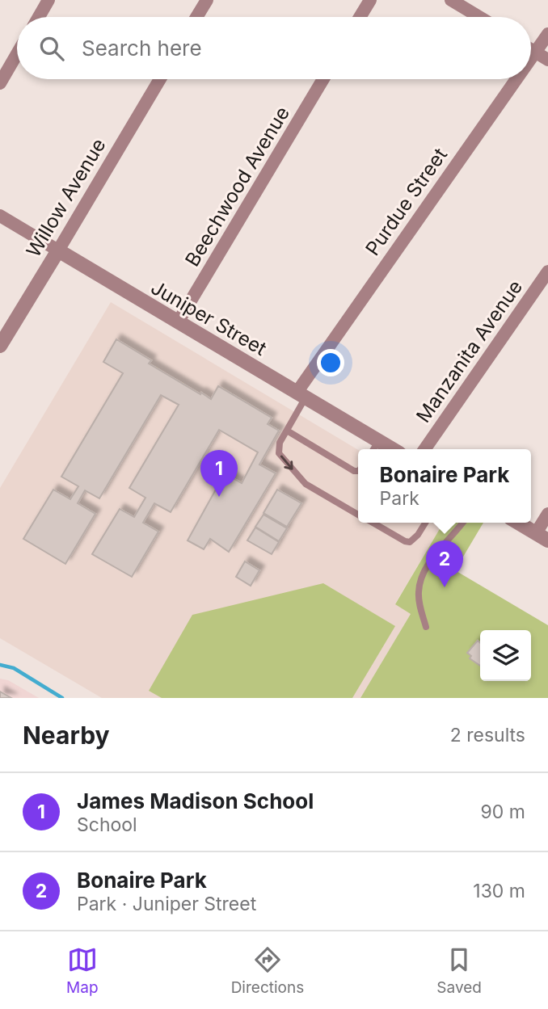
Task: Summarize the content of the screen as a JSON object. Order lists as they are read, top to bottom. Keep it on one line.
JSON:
{"streets":{"street":["Beechwood Avenue","Willow Avenue","Purdue Street","Juniper Street","Manzanita Avenue"]},"crossings":[["Beechwood Avenue","Juniper Street"],["Willow Avenue","Juniper Street"],["Purdue Street","Juniper Street"]],"page":{"search":"Search here","popup":["Bonaire Park","Park"],"pins":["1","2"],"heading":["Nearby","2 results"],"list":[{"mark":"1","name":"James Madison School","note":"School","value":"90 m"},{"mark":"2","name":"Bonaire Park","note":"Park · Juniper Street","value":"130 m"}],"nav":["Map","Directions","Saved"]}}
